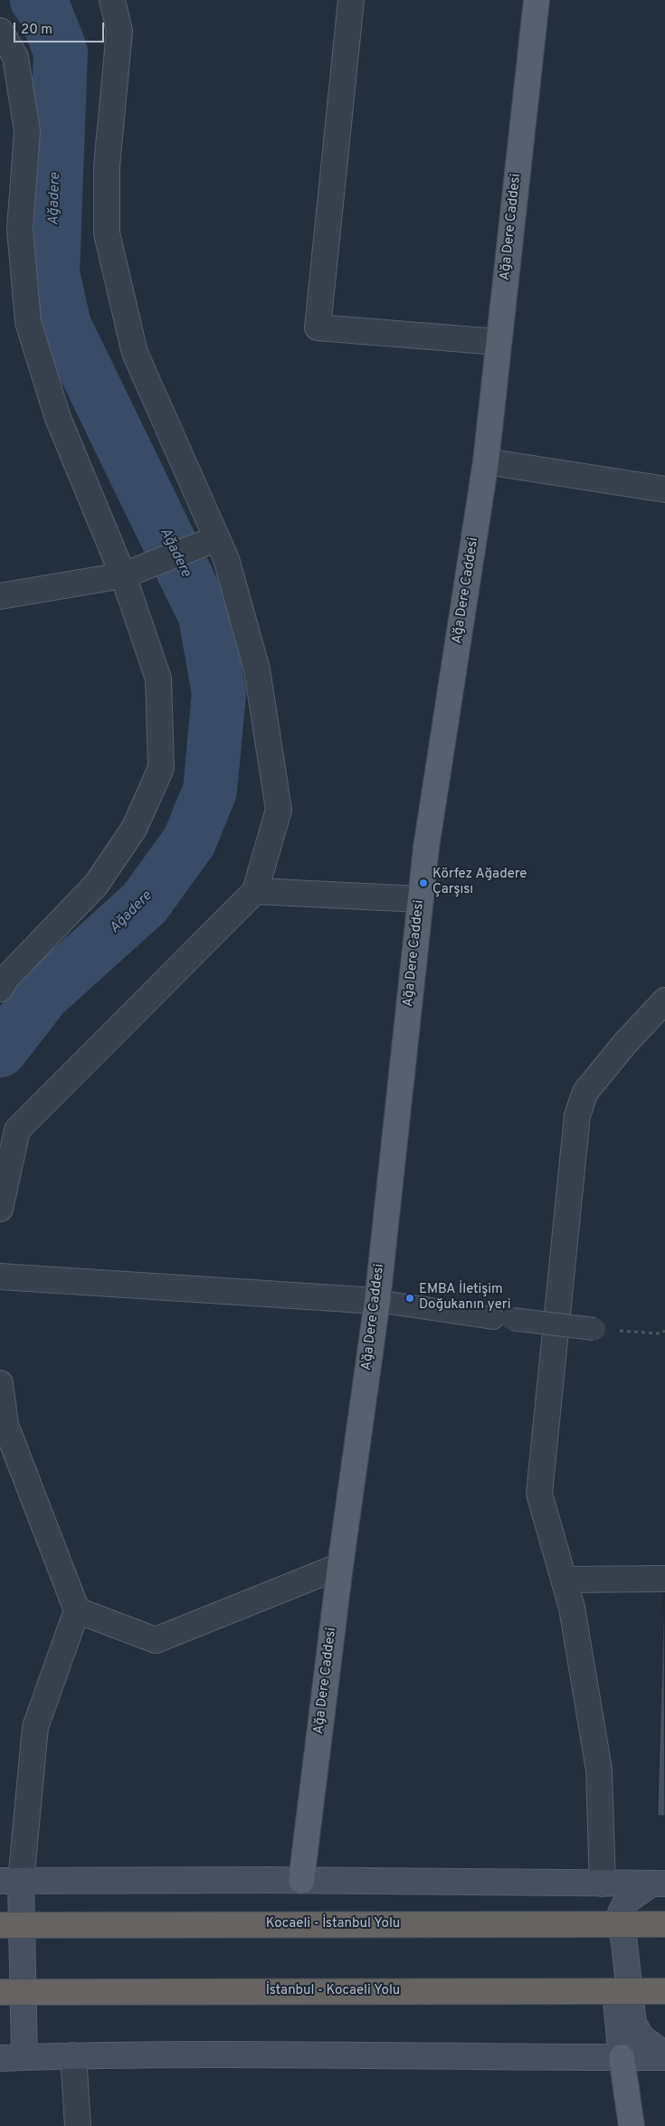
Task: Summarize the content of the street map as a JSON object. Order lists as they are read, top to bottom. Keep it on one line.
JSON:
{"streets":{"highway":["Kocaeli - İstanbul Yolu","İstanbul - Kocaeli Yolu"],"main road":["Ağa Dere Caddesi"]},"water":["Ağadere"],"places":["Körfez Ağadere Çarşısı","EMBA İletişim Doğukanın yeri"],"scale_bar":"20 m"}
